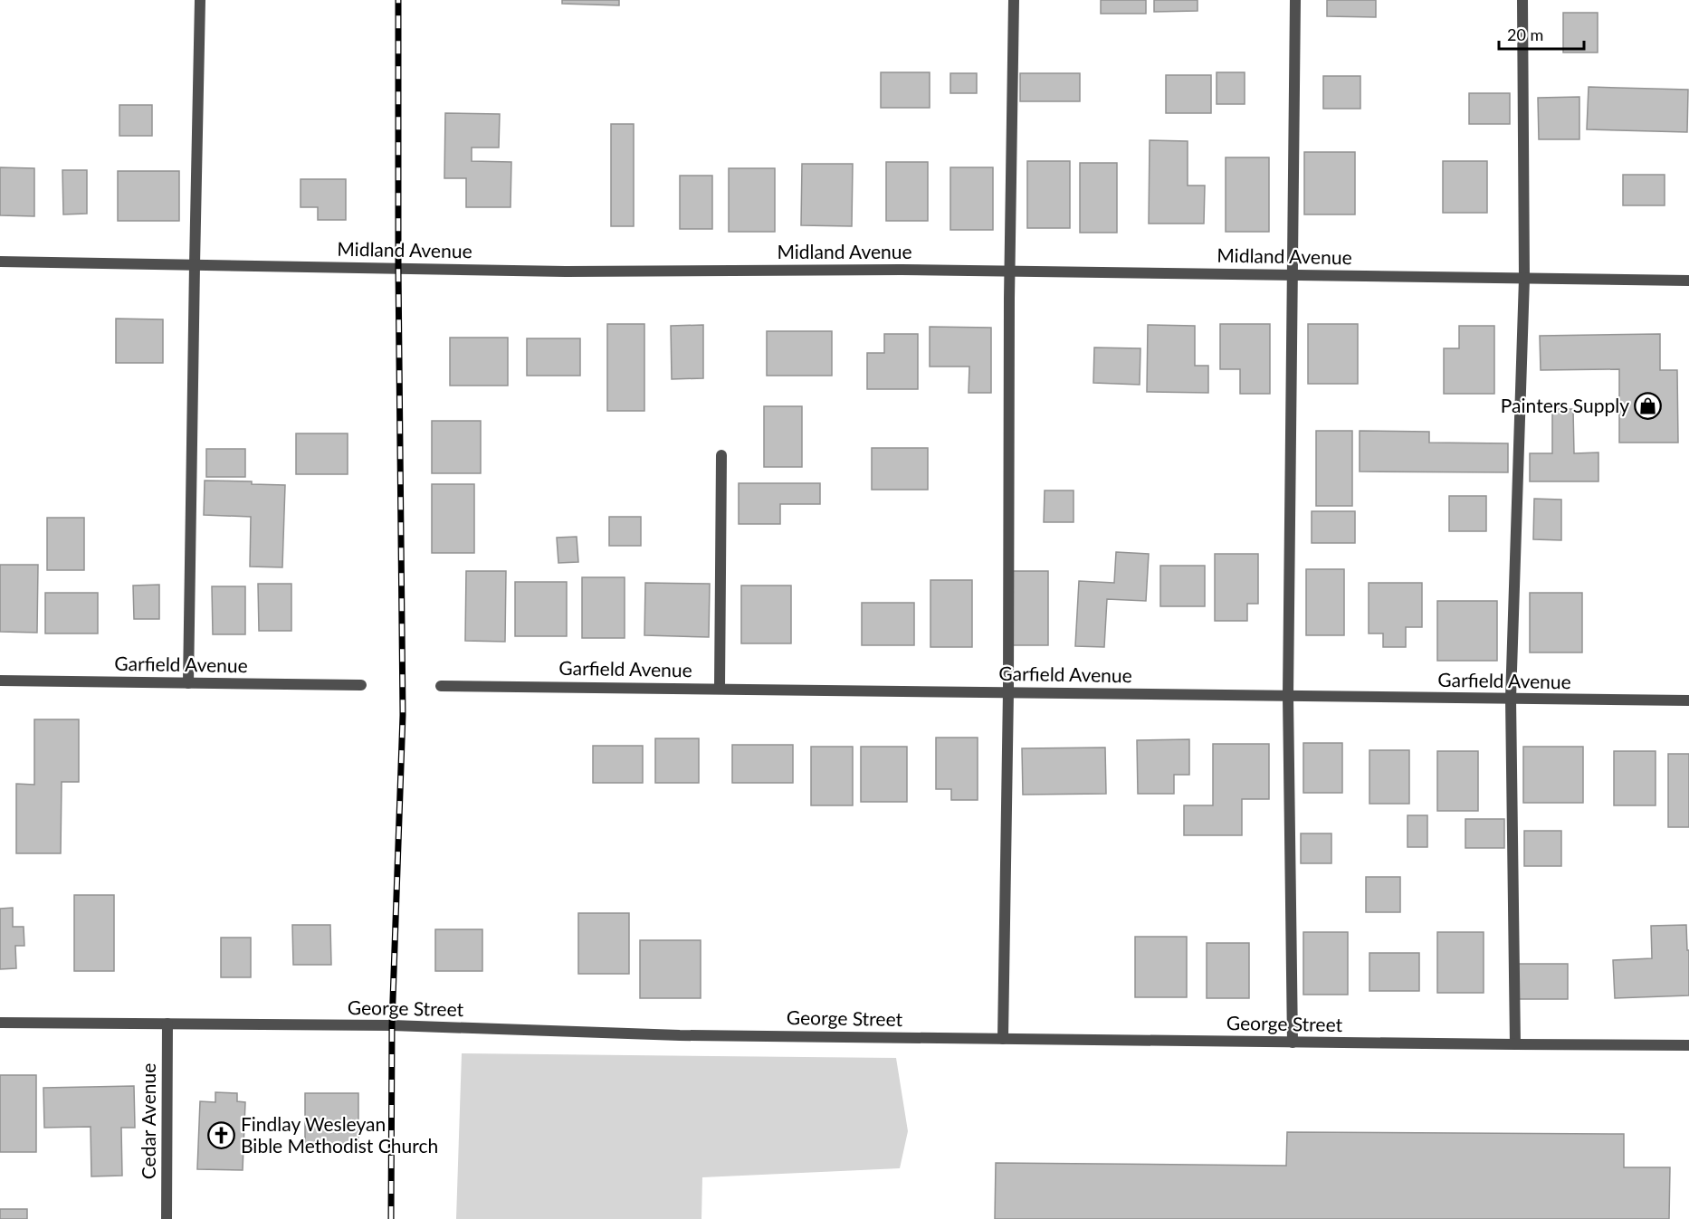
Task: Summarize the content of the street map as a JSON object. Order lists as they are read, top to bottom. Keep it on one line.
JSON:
{"streets":{"street":["Midland Avenue","Garfield Avenue","George Street","Cedar Avenue"]},"crossings":[["George Street","Cedar Avenue"]],"places":{"shop":["Painters Supply"],"church":["Findlay Wesleyan Bible Methodist Church"]},"scale_bar":"20 m"}
